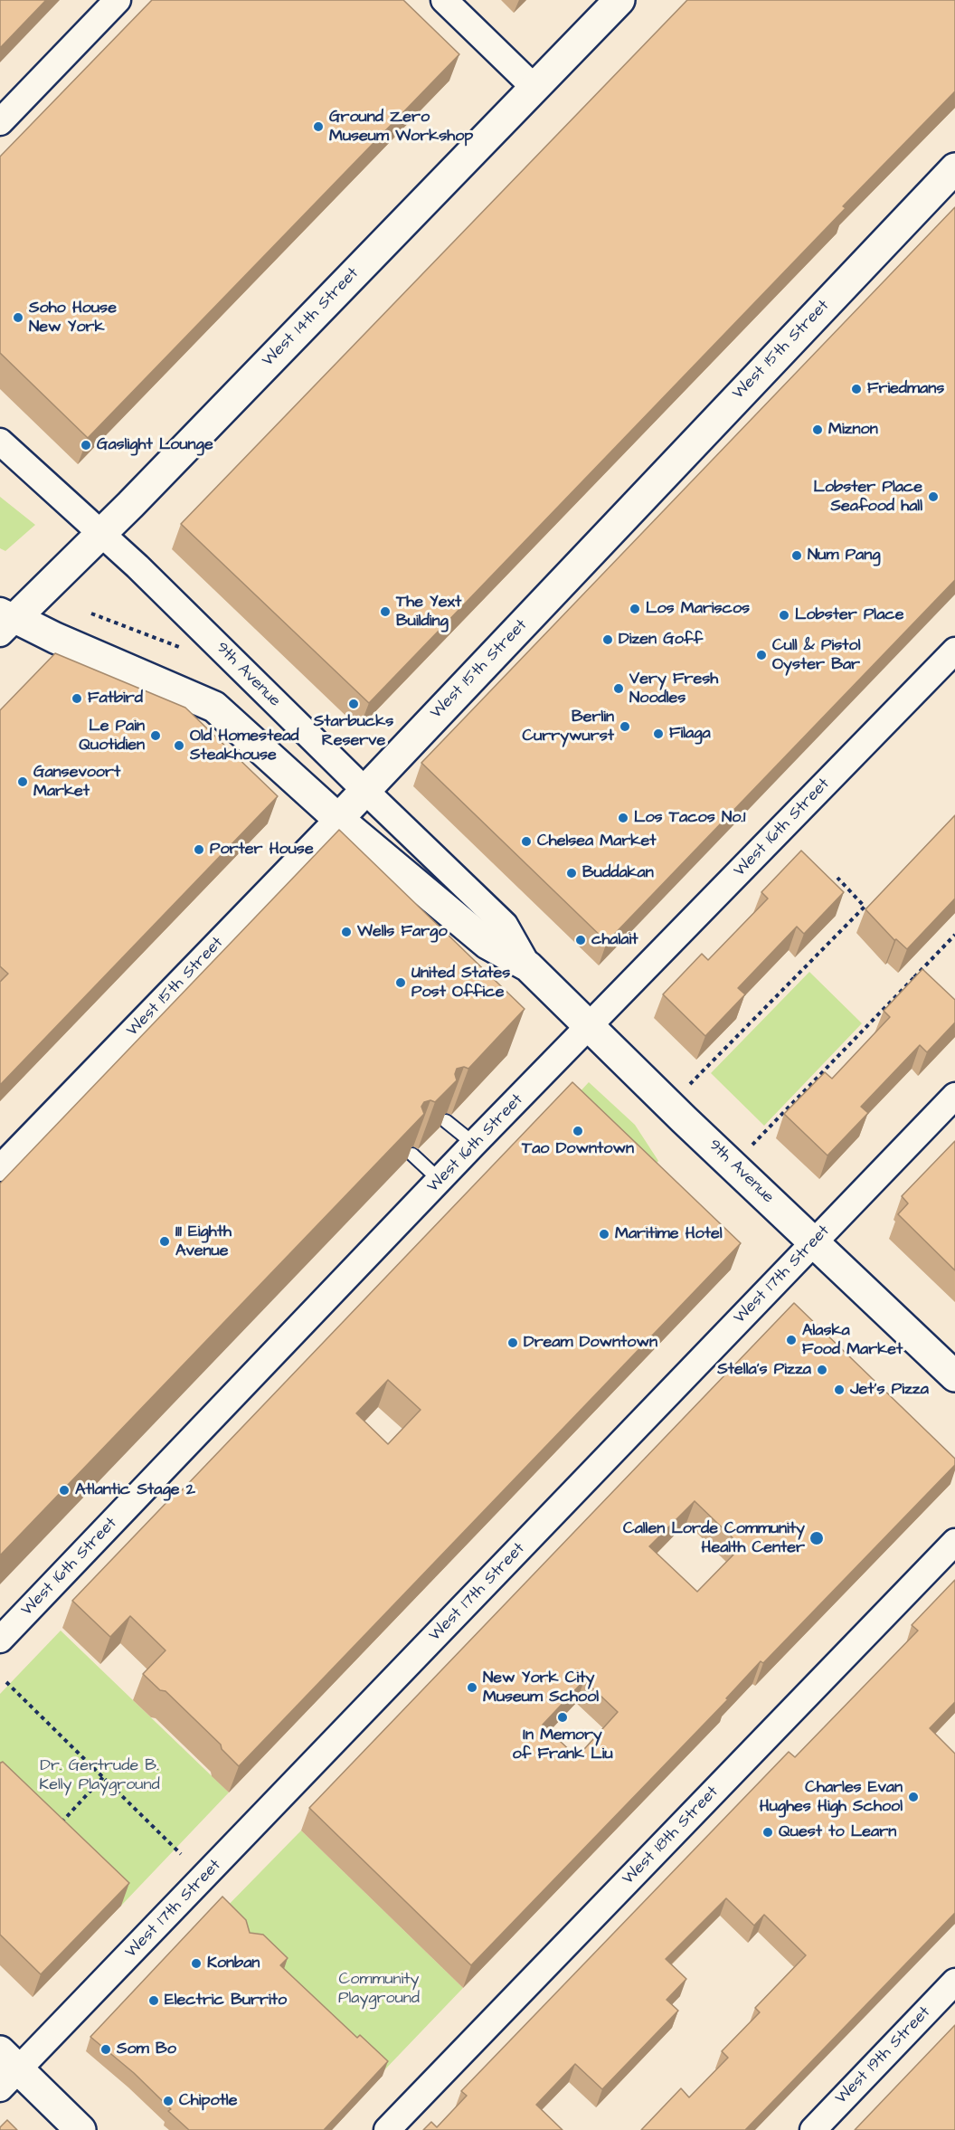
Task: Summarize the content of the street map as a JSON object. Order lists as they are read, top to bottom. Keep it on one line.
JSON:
{"streets":{"main road":["West 14th Street","West 15th Street","9th Avenue"],"street":["West 16th Street","West 17th Street","West 18th Street","West 19th Street"]},"crossings":[["West 14th Street","9th Avenue"],["West 15th Street","9th Avenue"],["9th Avenue","West 16th Street"],["9th Avenue","West 17th Street"]],"parks":["Dr. Gertrude B. Kelly Playground","Community Playground"],"places":["Ground Zero Museum Workshop","Soho House New York","Friedmans","Miznon","Gaslight Lounge","Lobster Place Seafood hall","Num Pang","Los Mariscos","The Yext Building","Lobster Place","Dizen Goff","Cull & Pistol Oyster Bar","Very Fresh Noodles","Fatbird","Starbucks Reserve","Berlin Currywurst","Filaga","Le Pain Quotidien","Old Homestead Steakhouse","Gansevoort Market","Los Tacos No.1","Chelsea Market","Porter House","Buddakan","Wells Fargo","chalait","United States Post Office","Tao Downtown","Maritime Hotel","111 Eighth Avenue","Alaska Food Market","Dream Downtown","Stella’s Pizza","Jet's Pizza","Atlantic Stage 2","Callen Lorde Community Health Center","New York City Museum School","In Memory of Frank Liu","Charles Evan Hughes High School","Quest to Learn","Konban","Electric Burrito","Som Bo","Chipotle"]}
